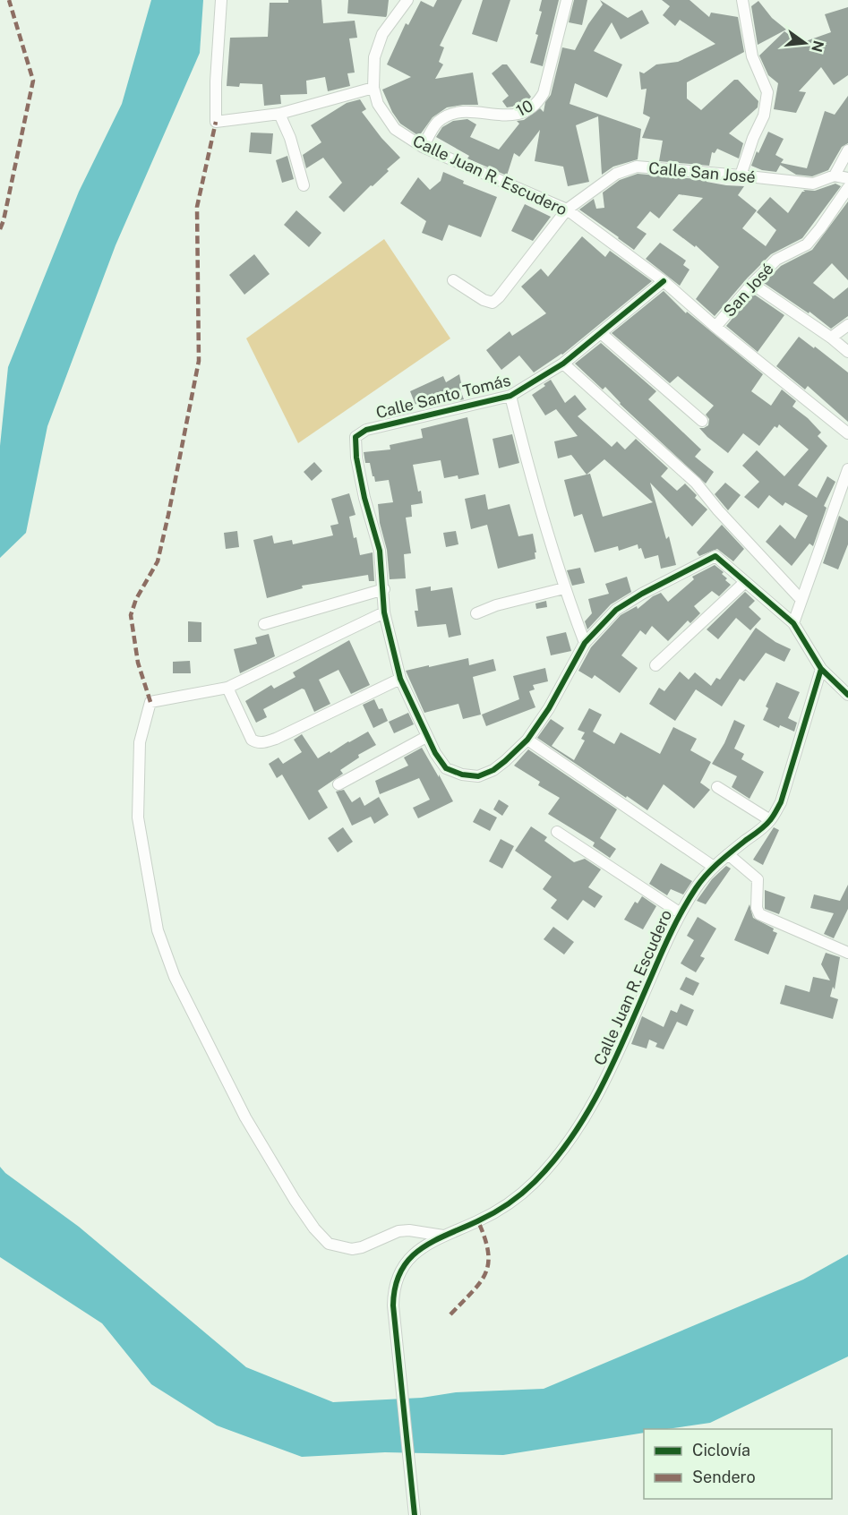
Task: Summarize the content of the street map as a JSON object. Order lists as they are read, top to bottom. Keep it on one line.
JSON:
{"streets":{"street":["10","Calle San José","Calle Juan R. Escudero","San José","Calle Santo Tomás"]},"crossings":[["10","Calle Juan R. Escudero"],["Calle San José","Calle Juan R. Escudero"],["Calle Juan R. Escudero","San José"],["Calle Juan R. Escudero","Calle Santo Tomás"]],"legend":["Ciclovía","Sendero"],"north":"right"}
